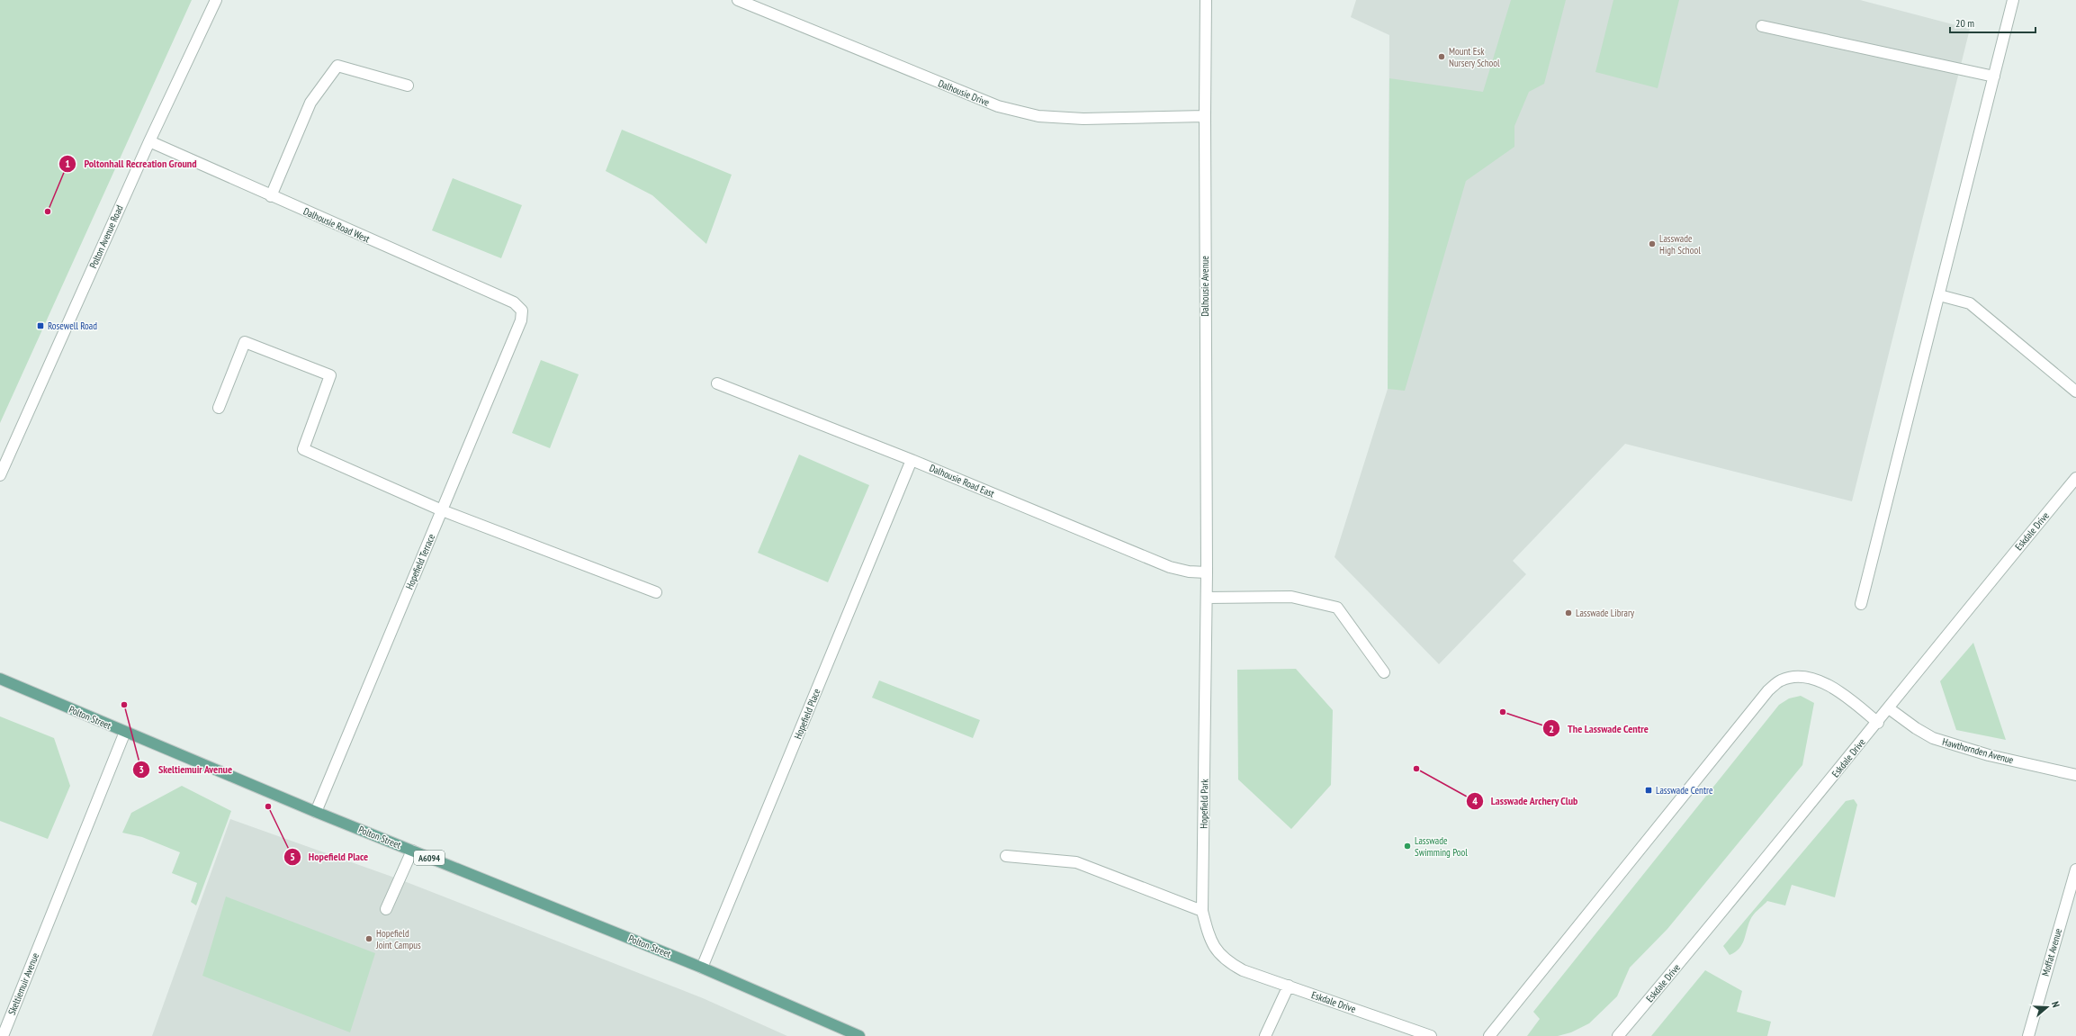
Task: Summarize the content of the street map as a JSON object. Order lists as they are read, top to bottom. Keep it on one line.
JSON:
{"streets":{"main road":["Polton Street","A6094"],"street":["Dalhousie Drive","Dalhousie Road West","Polton Avenue Road","Dalhousie Avenue","Dalhousie Road East","Eskdale Drive","Hopefield Terrace","Hopefield Place","Hawthornden Avenue","Hopefield Park","Moffat Avenue","Skeltiemuir Avenue"]},"crossings":[["Dalhousie Drive","Dalhousie Avenue"],["Dalhousie Road West","Polton Avenue Road"],["Dalhousie Road West","Hopefield Terrace"],["Dalhousie Avenue","Dalhousie Road East"],["Dalhousie Avenue","Hopefield Park"],["Dalhousie Road East","Hopefield Place"],["Dalhousie Road East","Hopefield Park"],["Eskdale Drive","Hawthornden Avenue"],["Eskdale Drive","Hopefield Park"],["Hopefield Terrace","Polton Street"],["Hopefield Place","Polton Street"],["Polton Street","Skeltiemuir Avenue"]],"places":{"other":["Mount Esk Nursery School","Poltonhall Recreation Ground","Lasswade High School","Lasswade Library","Skeltiemuir Avenue","The Lasswade Centre","Lasswade Archery Club","Hopefield Place","Lasswade Swimming Pool","Hopefield Joint Campus"],"transit":["Rosewell Road","Lasswade Centre"]},"scale_bar":"20 m","north":"right"}
